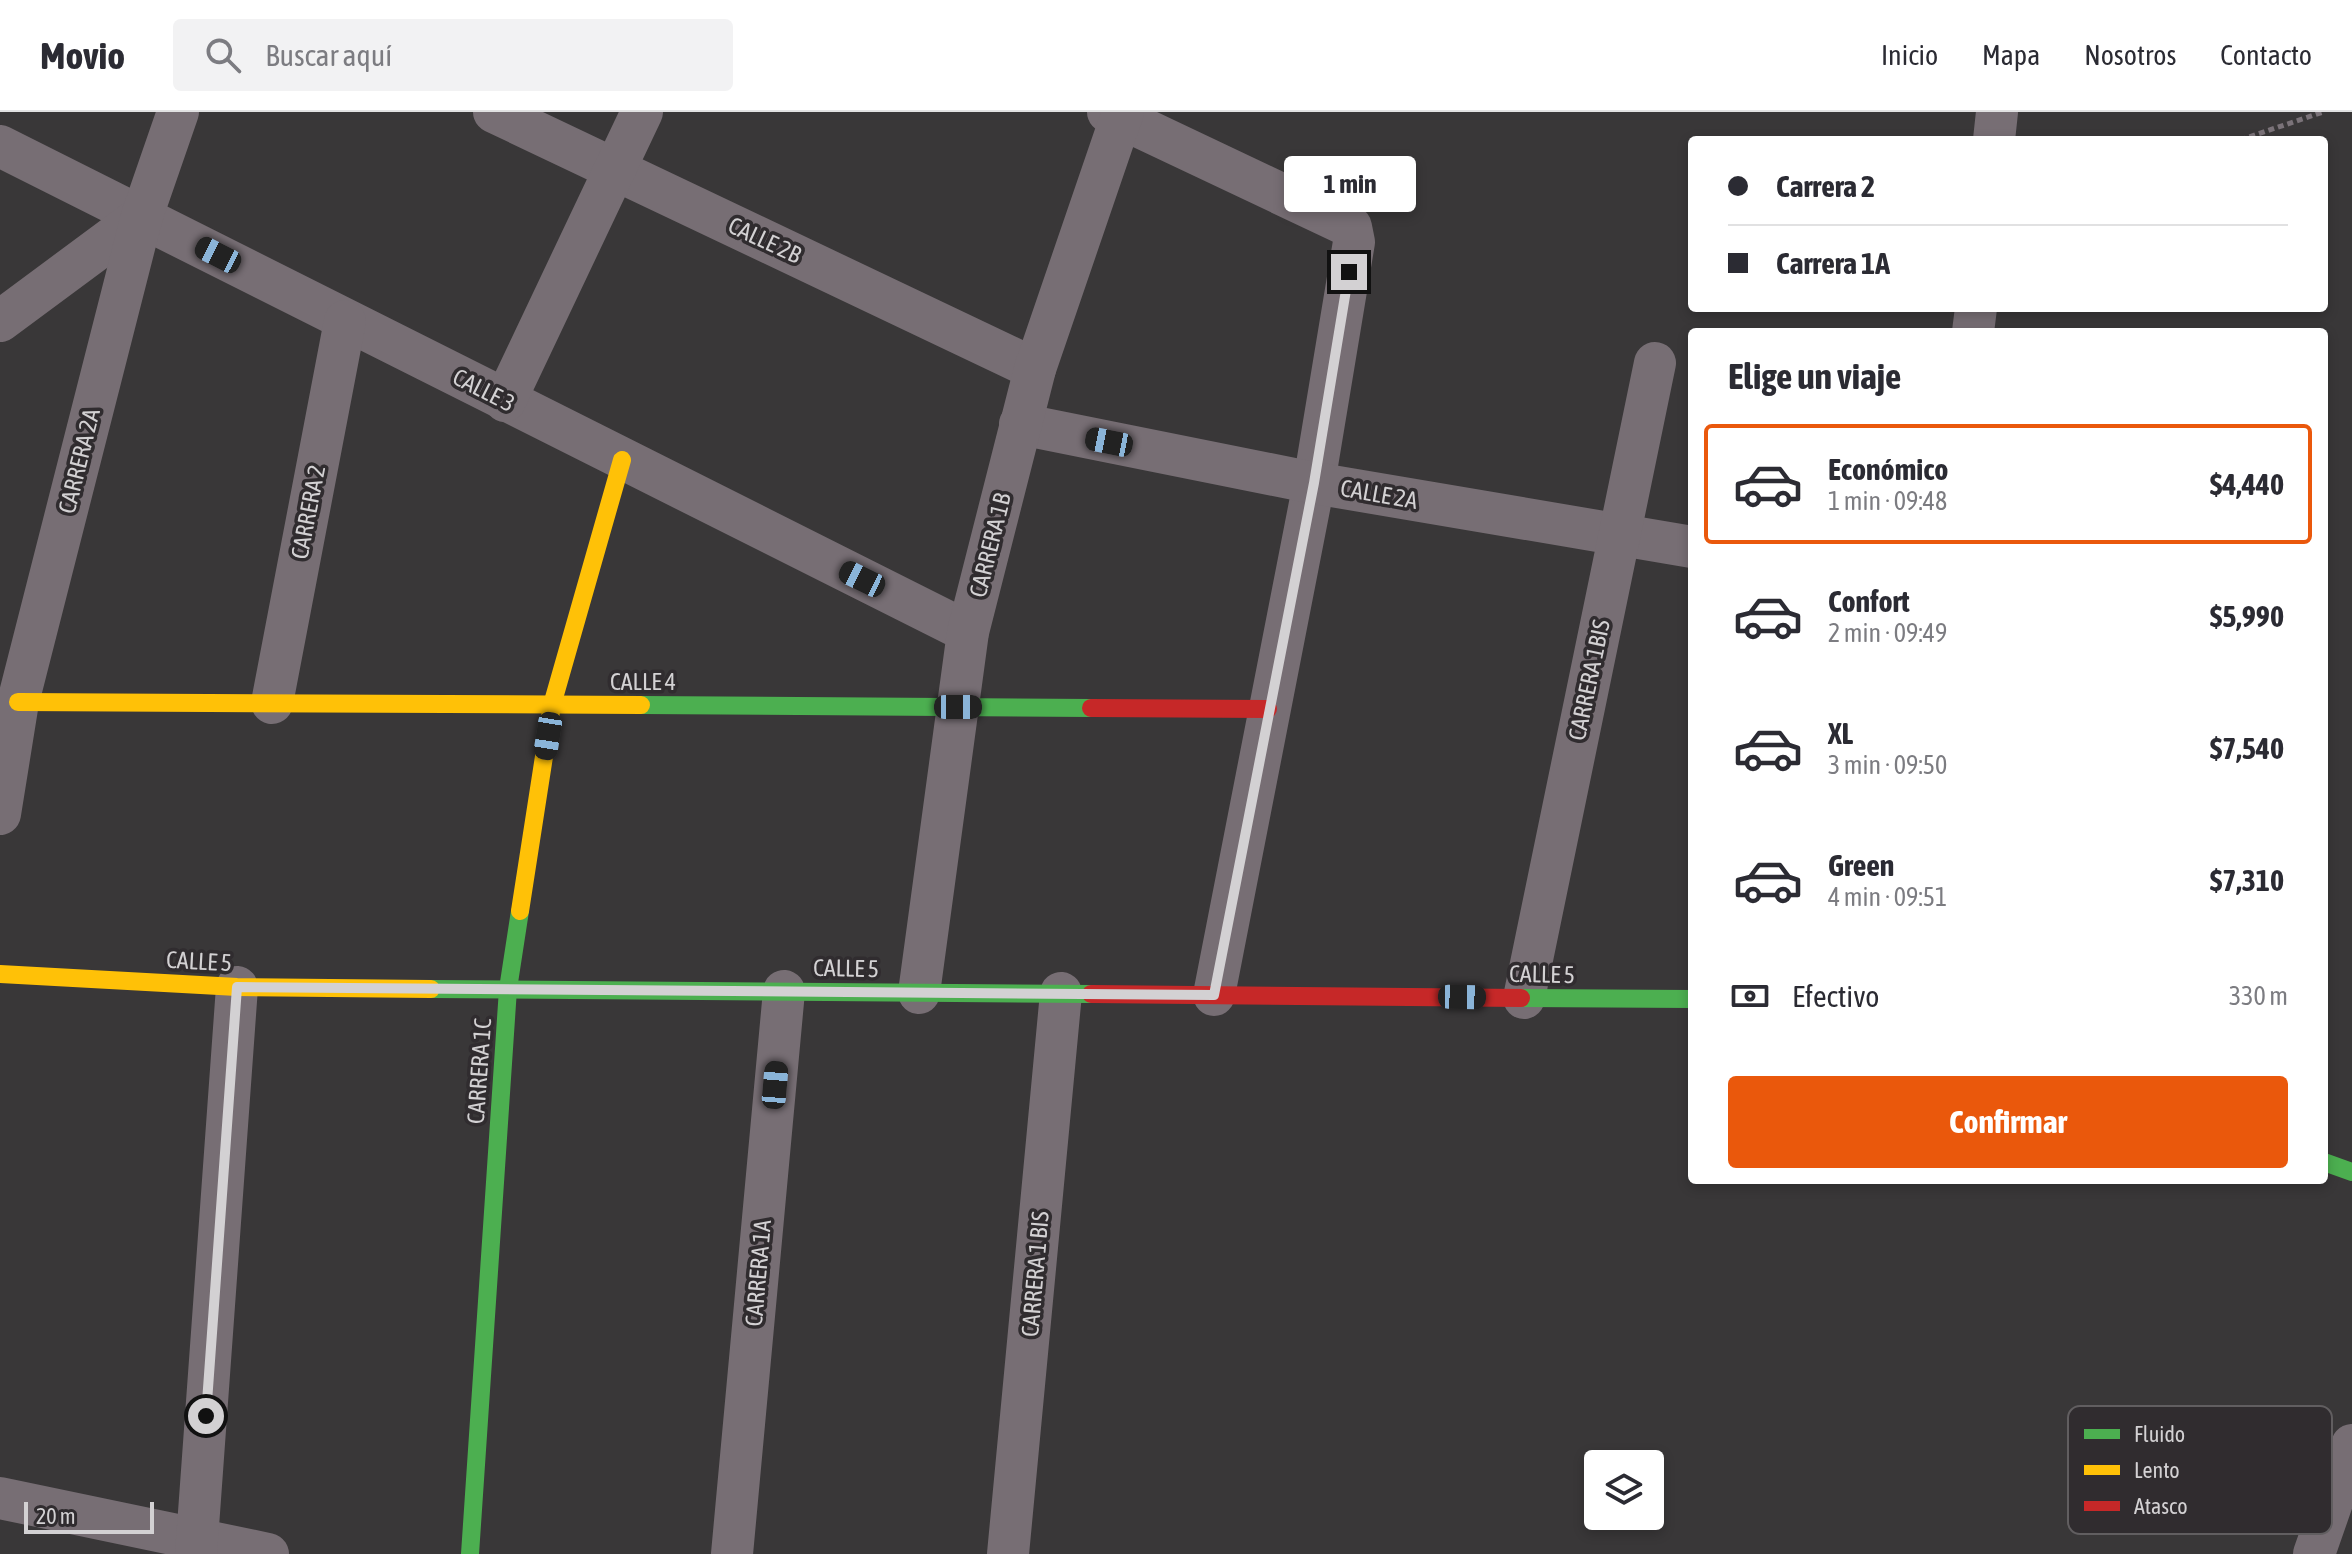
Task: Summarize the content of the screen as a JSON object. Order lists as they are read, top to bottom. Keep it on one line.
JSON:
{"streets":{"street":["CALLE 2B","CALLE 3","CARRERA 2A","CALLE 2A","CARRERA 2","CARRERA 1B","CARRERA 1BIS","CALLE 4","CALLE 5","CARRERA 1C","CARRERA 1A","CARRERA 1 BIS"]},"crossings":[["CALLE 2B","CARRERA 1B"],["CALLE 3","CARRERA 2A"],["CALLE 3","CARRERA 2"],["CALLE 3","CARRERA 1B"],["CALLE 3","CARRERA 1C"],["CARRERA 2A","CALLE 4"],["CALLE 2A","CARRERA 1B"],["CALLE 2A","CARRERA 1BIS"],["CARRERA 2","CALLE 4"],["CARRERA 1B","CALLE 4"],["CARRERA 1B","CALLE 5"],["CARRERA 1BIS","CALLE 5"],["CALLE 4","CARRERA 1C"],["CALLE 5","CARRERA 1C"],["CALLE 5","CARRERA 1A"],["CALLE 5","CARRERA 1 BIS"]],"legend":["Fluido","Lento","Atasco"],"scale_bar":"20 m","page":{"header":"Movio","search":"Buscar aquí","nav":["Inicio","Mapa","Nosotros","Contacto"],"banner":["Carrera 2","Carrera 1A"],"bubble":"1 min","heading":"Elige un viaje","list":[{"name":"Económico","note":"1 min · 09:48","value":"$4,440"},{"name":"Confort","note":"2 min · 09:49","value":"$5,990"},{"name":"XL","note":"3 min · 09:50","value":"$7,540"},{"name":"Green","note":"4 min · 09:51","value":"$7,310"}],"pay":["Efectivo","330 m"],"buttons":"Confirmar","scale":"20 m"}}
